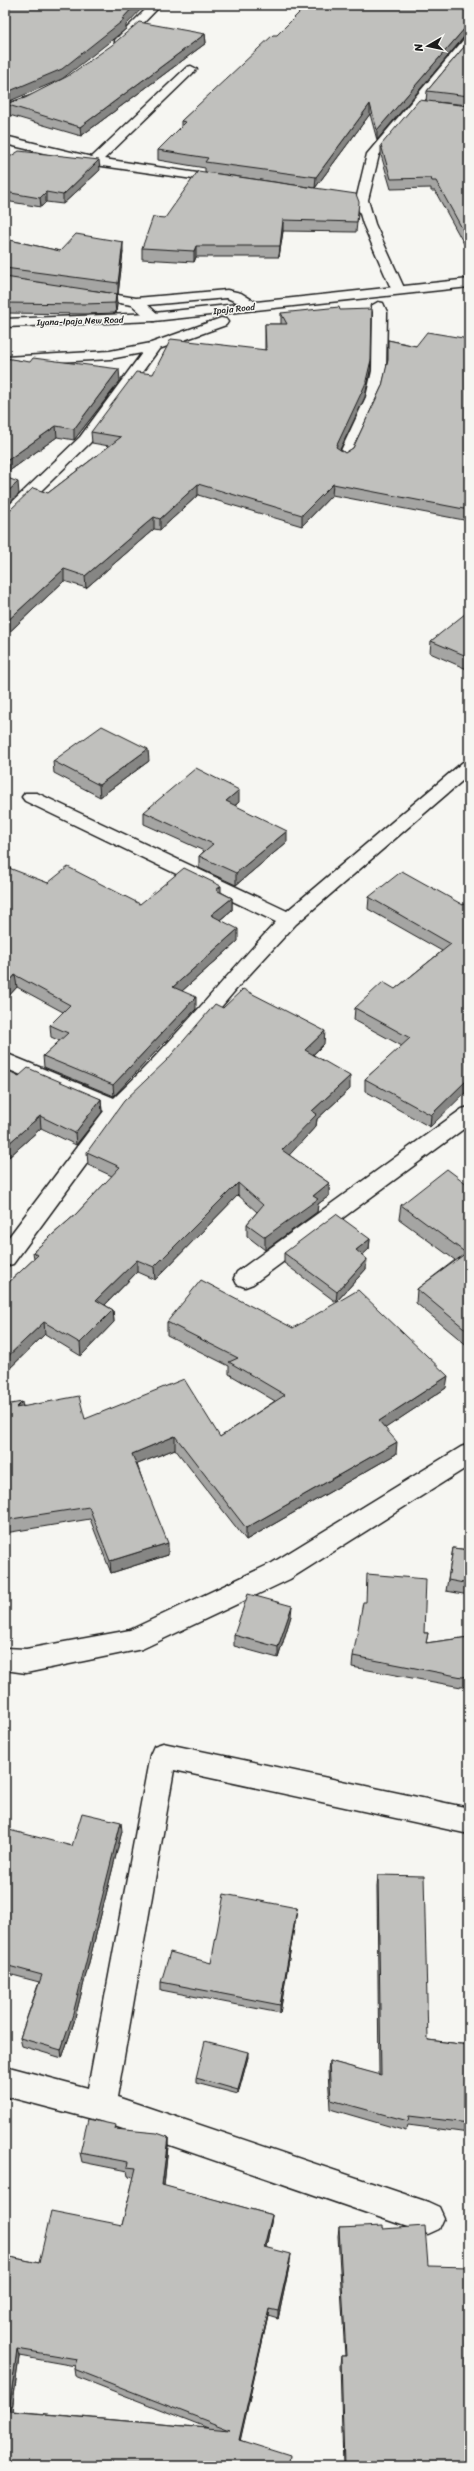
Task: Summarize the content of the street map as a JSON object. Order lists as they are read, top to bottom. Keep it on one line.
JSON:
{"streets":{"street":["Ipaja Road","Iyana-Ipaja New Road"]},"crossings":[["Ipaja Road","Iyana-Ipaja New Road"]],"north":"left"}
